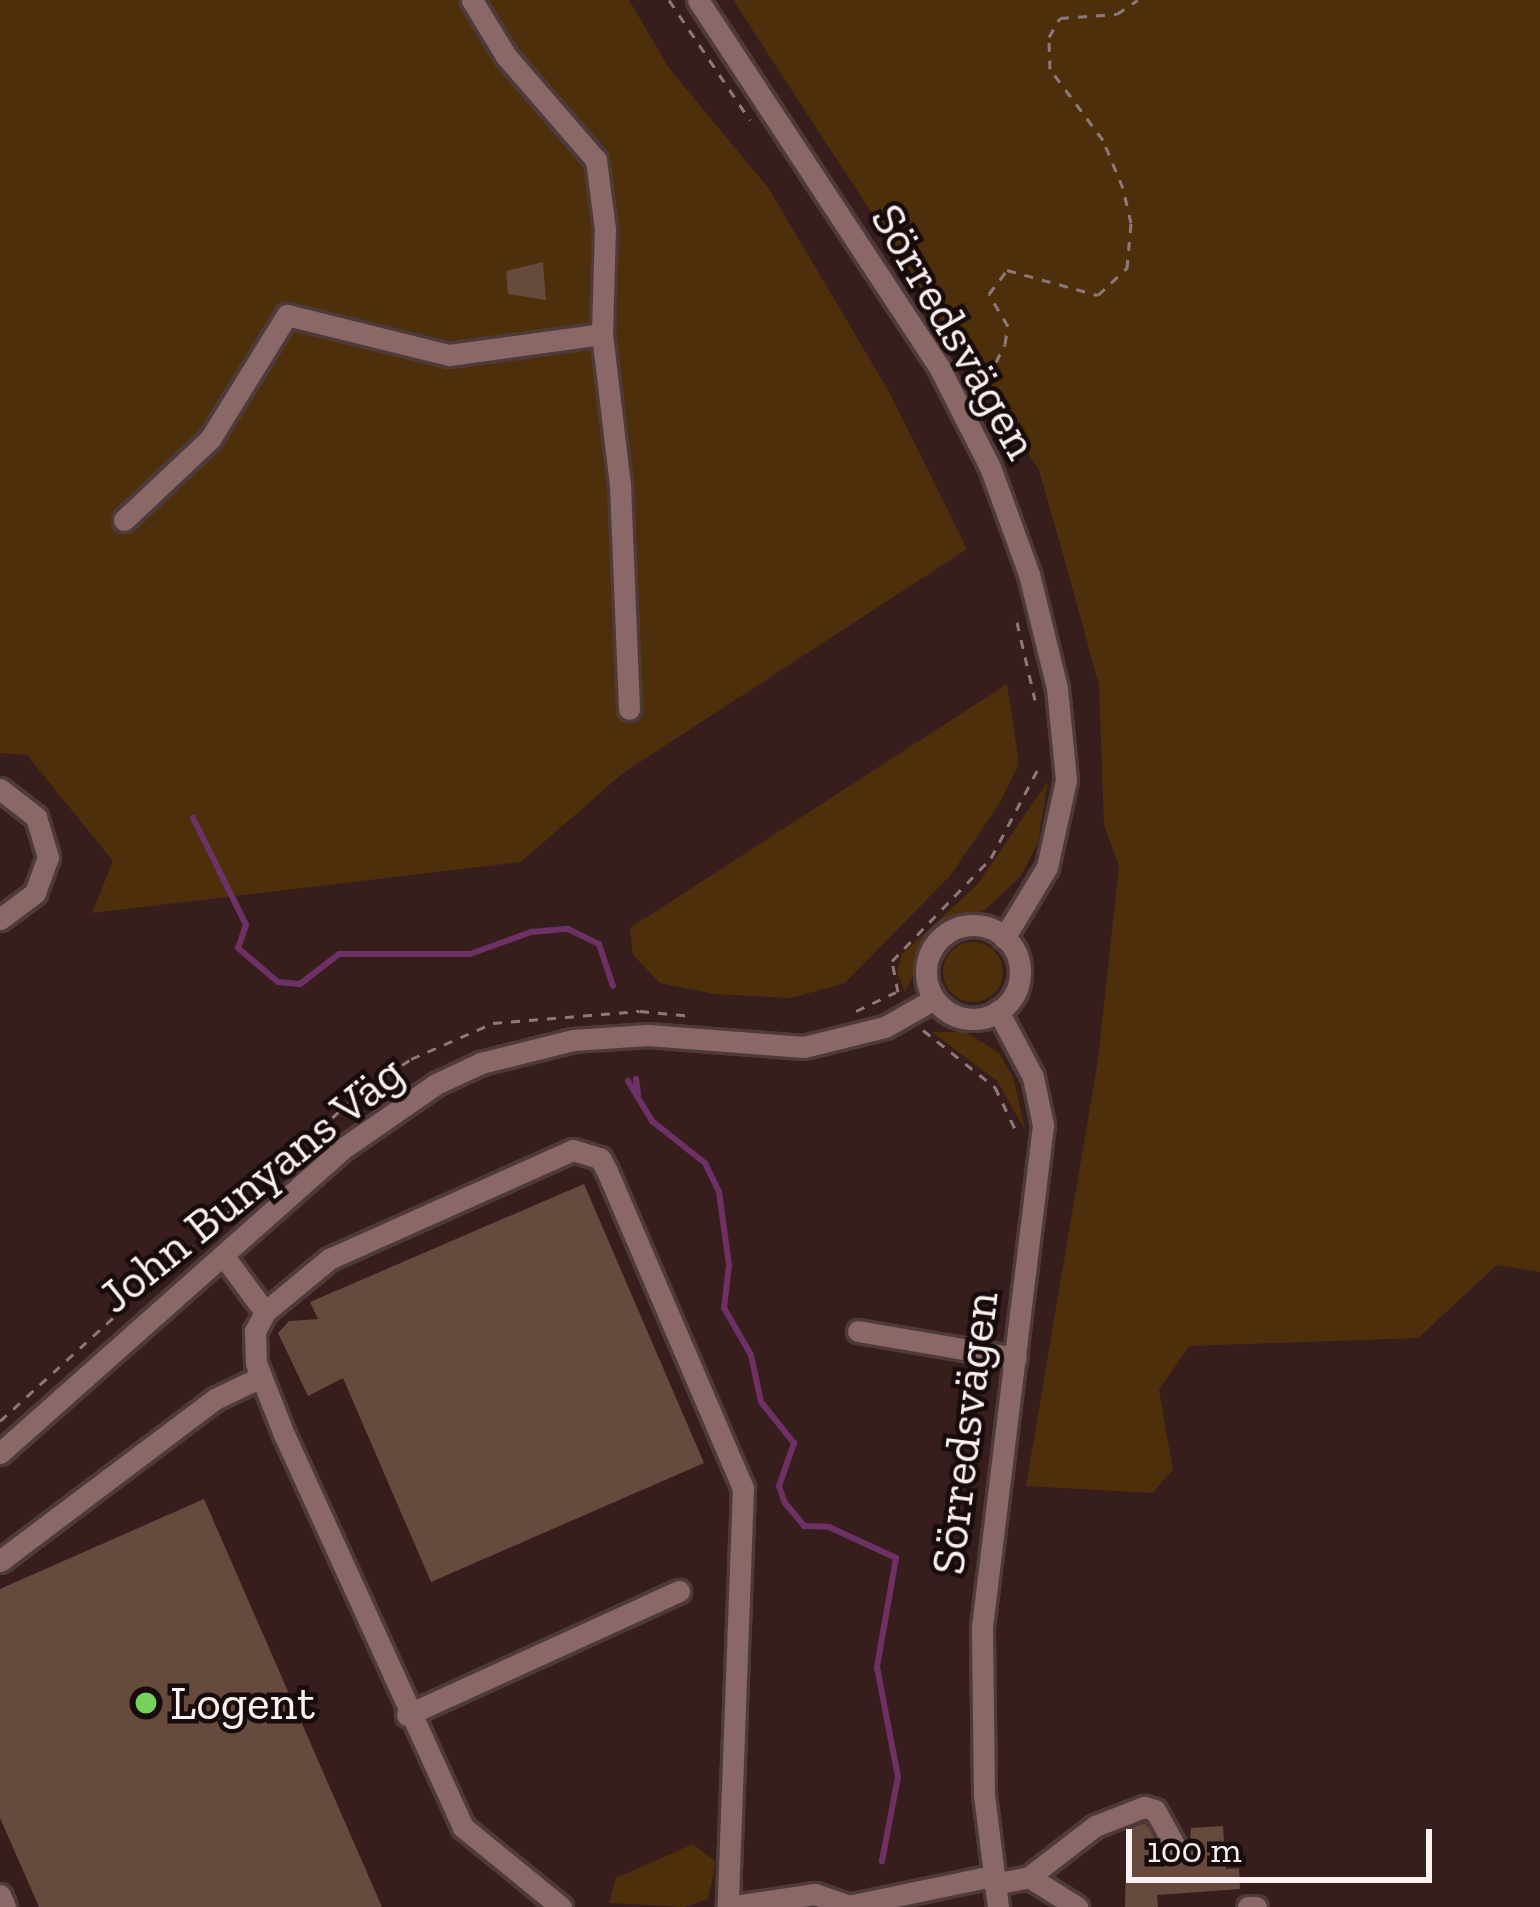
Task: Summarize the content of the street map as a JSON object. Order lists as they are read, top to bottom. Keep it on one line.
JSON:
{"streets":{"street":["Sörredsvägen","John Bunyans Väg"]},"crossings":[["Sörredsvägen","John Bunyans Väg"]],"places":["Logent"],"scale_bar":"100 m"}
